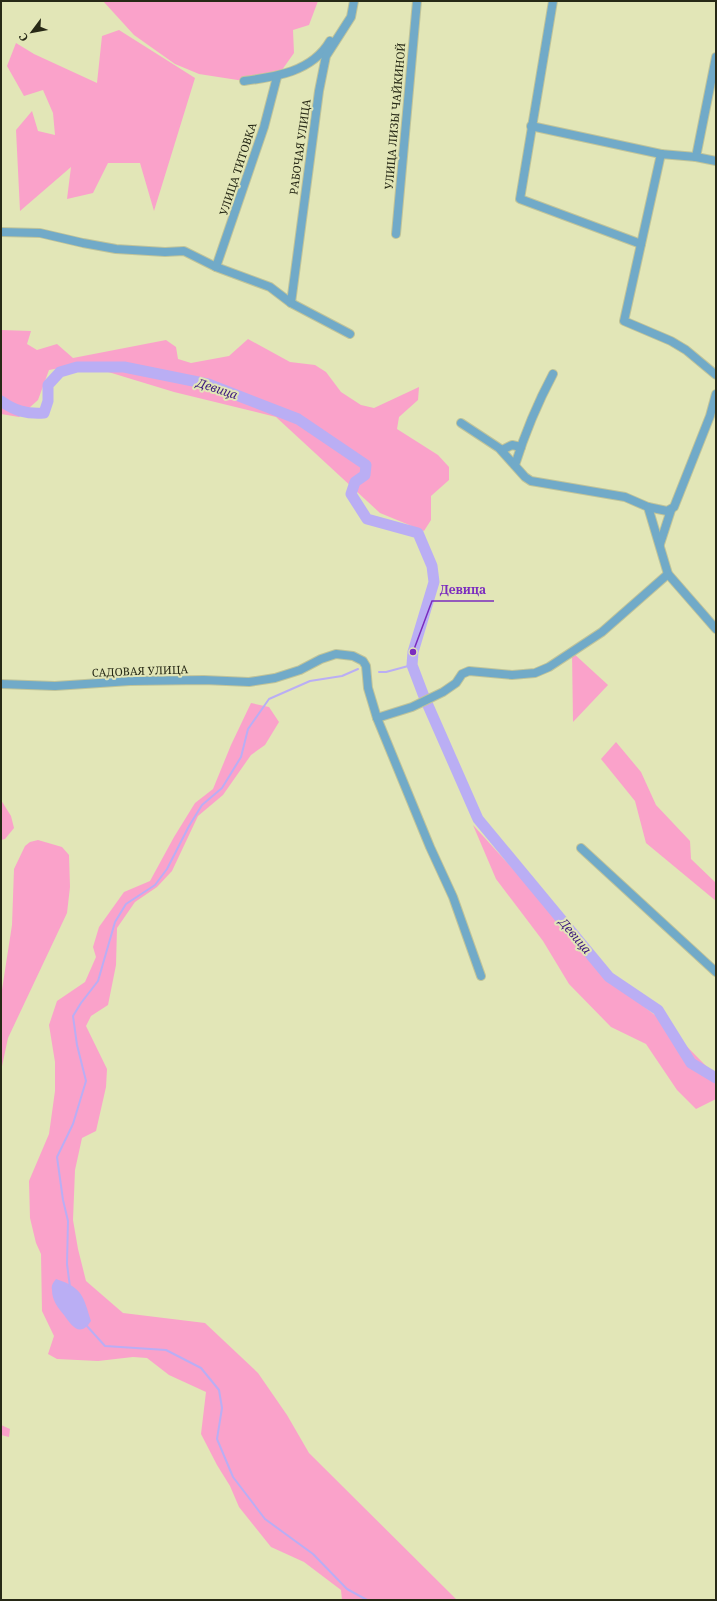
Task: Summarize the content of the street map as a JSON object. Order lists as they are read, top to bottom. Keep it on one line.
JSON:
{"streets":{"street":["УЛИЦА ЛИЗЫ ЧАЙКИНОЙ","РАБОЧАЯ УЛИЦА","УЛИЦА ТИТОВКА","САДОВАЯ УЛИЦА"]},"water":["Девица"],"places":["Девица"],"north":"bottom left"}
